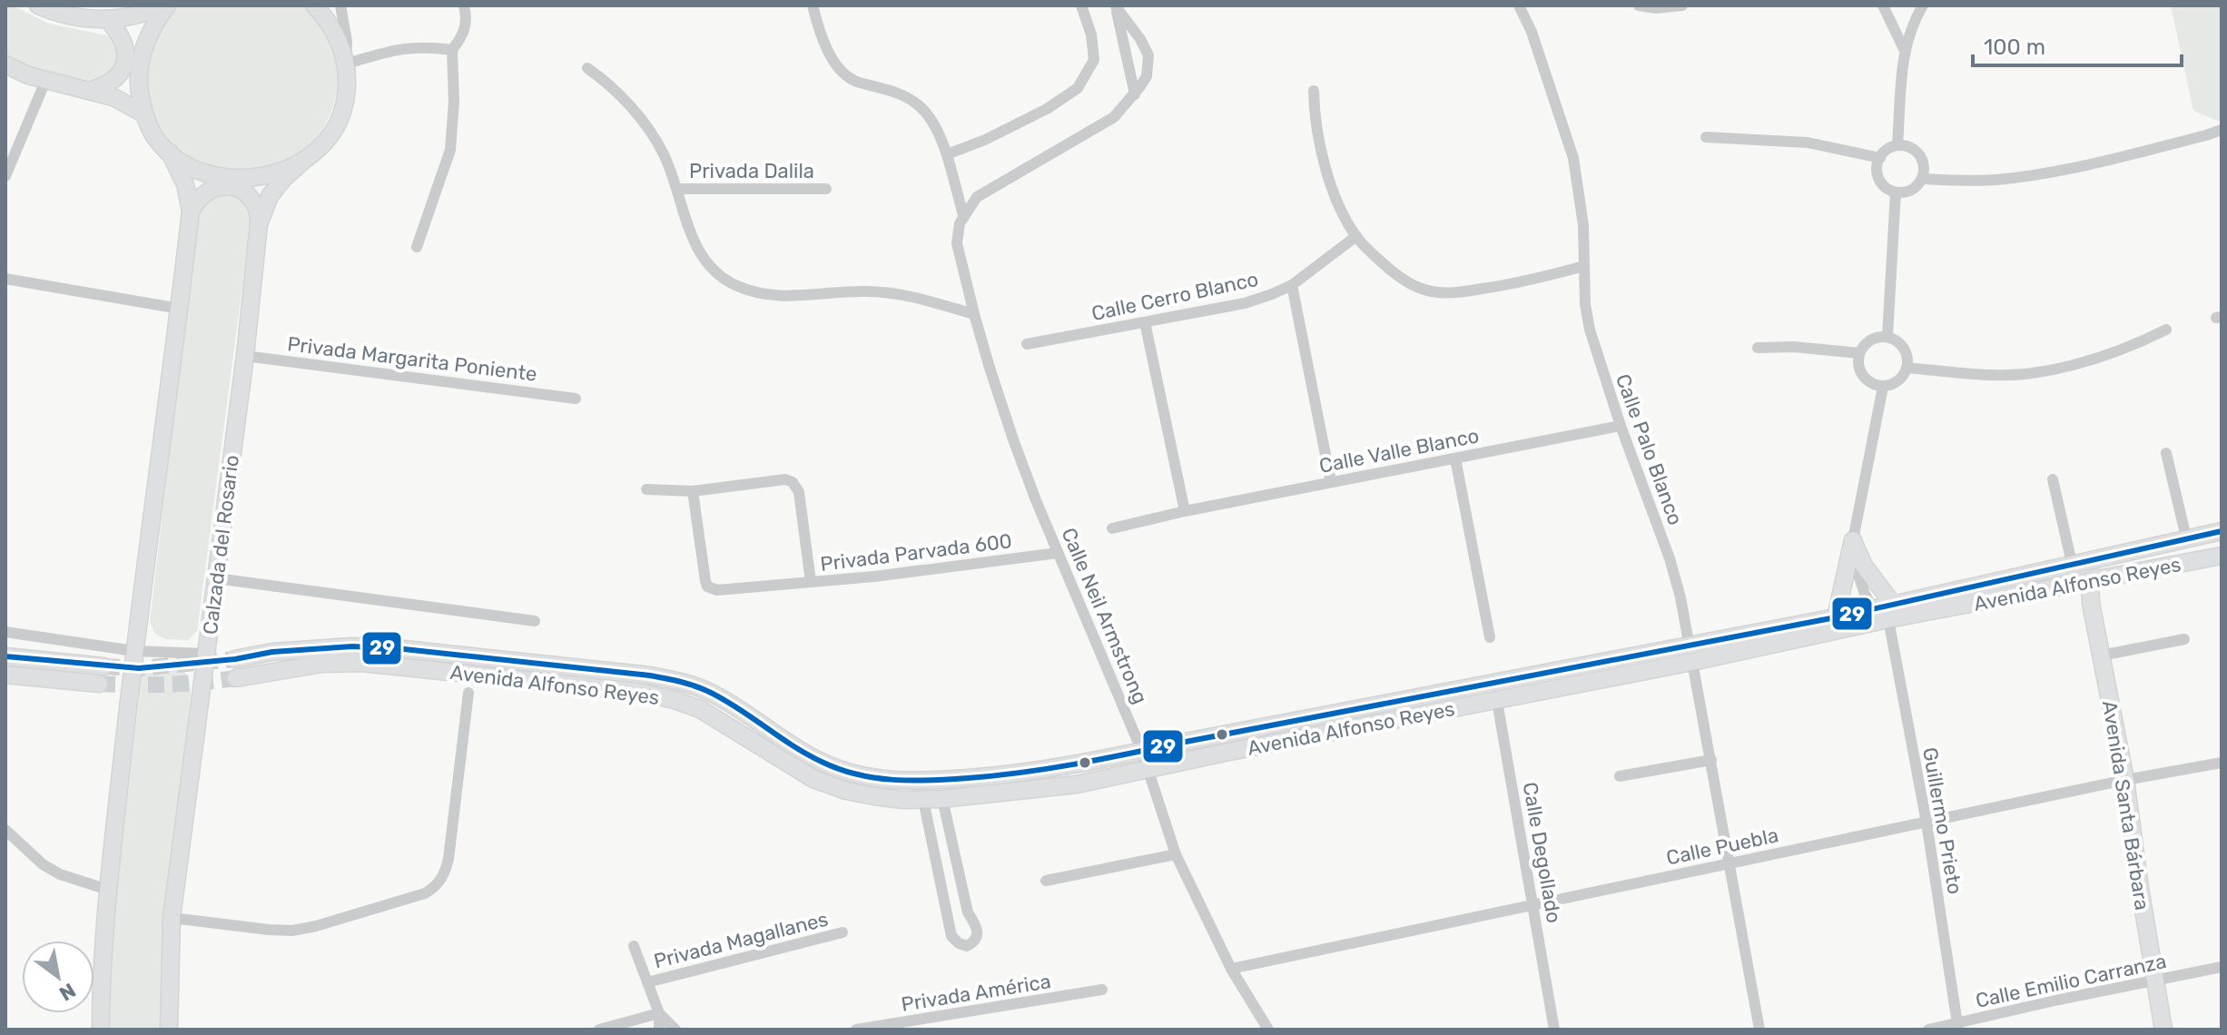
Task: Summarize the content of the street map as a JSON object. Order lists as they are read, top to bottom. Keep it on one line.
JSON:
{"streets":{"main road":["Calzada del Rosario","Avenida Alfonso Reyes","Avenida Santa Bárbara"],"street":["Privada Dalila","Calle Cerro Blanco","Privada Margarita Poniente","Calle Palo Blanco","Calle Valle Blanco","Privada Parvada 600","Calle Neil Armstrong","Guillermo Prieto","Calle Puebla","Calle Degollado","Privada Magallanes","Calle Emilio Carranza","Privada América"]},"crossings":[["Privada Margarita Poniente","Calzada del Rosario"],["Calle Palo Blanco","Calle Valle Blanco"],["Calle Palo Blanco","Avenida Alfonso Reyes"],["Calle Palo Blanco","Calle Puebla"],["Privada Parvada 600","Calle Neil Armstrong"],["Avenida Alfonso Reyes","Calle Neil Armstrong"],["Avenida Alfonso Reyes","Avenida Santa Bárbara"],["Avenida Alfonso Reyes","Guillermo Prieto"],["Avenida Alfonso Reyes","Calle Degollado"],["Calle Neil Armstrong","Calle Puebla"],["Avenida Santa Bárbara","Calle Puebla"],["Avenida Santa Bárbara","Calle Emilio Carranza"],["Guillermo Prieto","Calle Puebla"],["Guillermo Prieto","Calle Emilio Carranza"],["Calle Puebla","Calle Degollado"]],"lines":["transit line 29"],"scale_bar":"100 m","north":"bottom right"}
